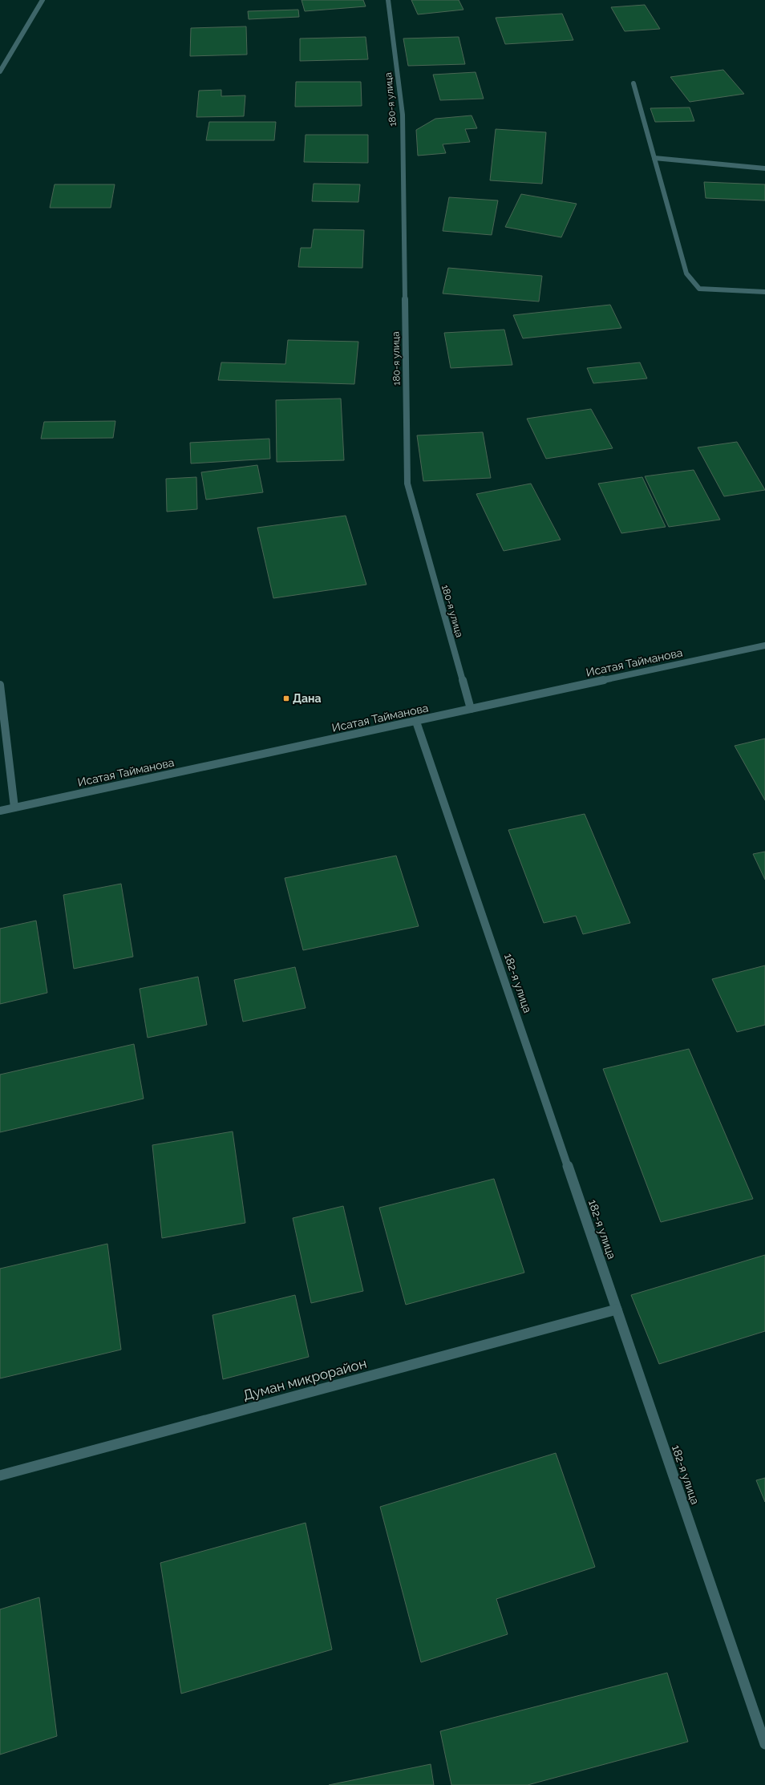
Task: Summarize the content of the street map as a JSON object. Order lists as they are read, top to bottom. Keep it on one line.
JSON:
{"streets":{"street":["180-я улица","Исатая Тайманова","182-я улица","Думан микрорайон"]},"crossings":[["180-я улица","Исатая Тайманова"],["Исатая Тайманова","182-я улица"],["182-я улица","Думан микрорайон"]],"places":{"transit":["Дана"]}}
